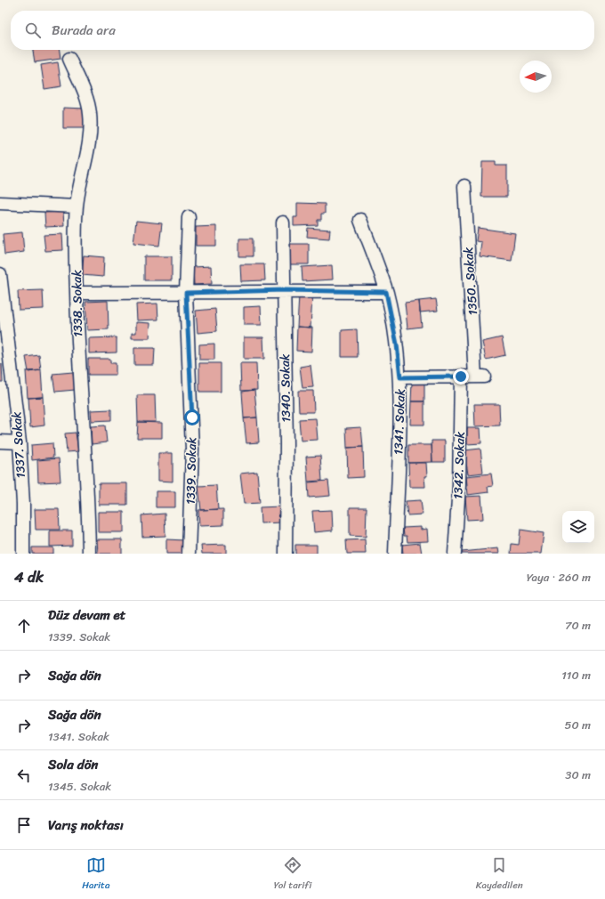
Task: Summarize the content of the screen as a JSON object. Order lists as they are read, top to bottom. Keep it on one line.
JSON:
{"streets":{"street":["1350. Sokak","1338. Sokak","1340. Sokak","1341. Sokak","1337. Sokak","1342. Sokak","1339. Sokak"]},"crossings":[["1350. Sokak","1342. Sokak"]],"north":"left","page":{"search":"Burada ara","heading":["4 dk","Yaya · 260 m"],"list":[["Düz devam et","1339. Sokak","70 m"],["Sağa dön","110 m"],["Sağa dön","1341. Sokak","50 m"],["Sola dön","1345. Sokak","30 m"],"Varış noktası"],"nav":["Harita","Yol tarifi","Kaydedilen"]}}
